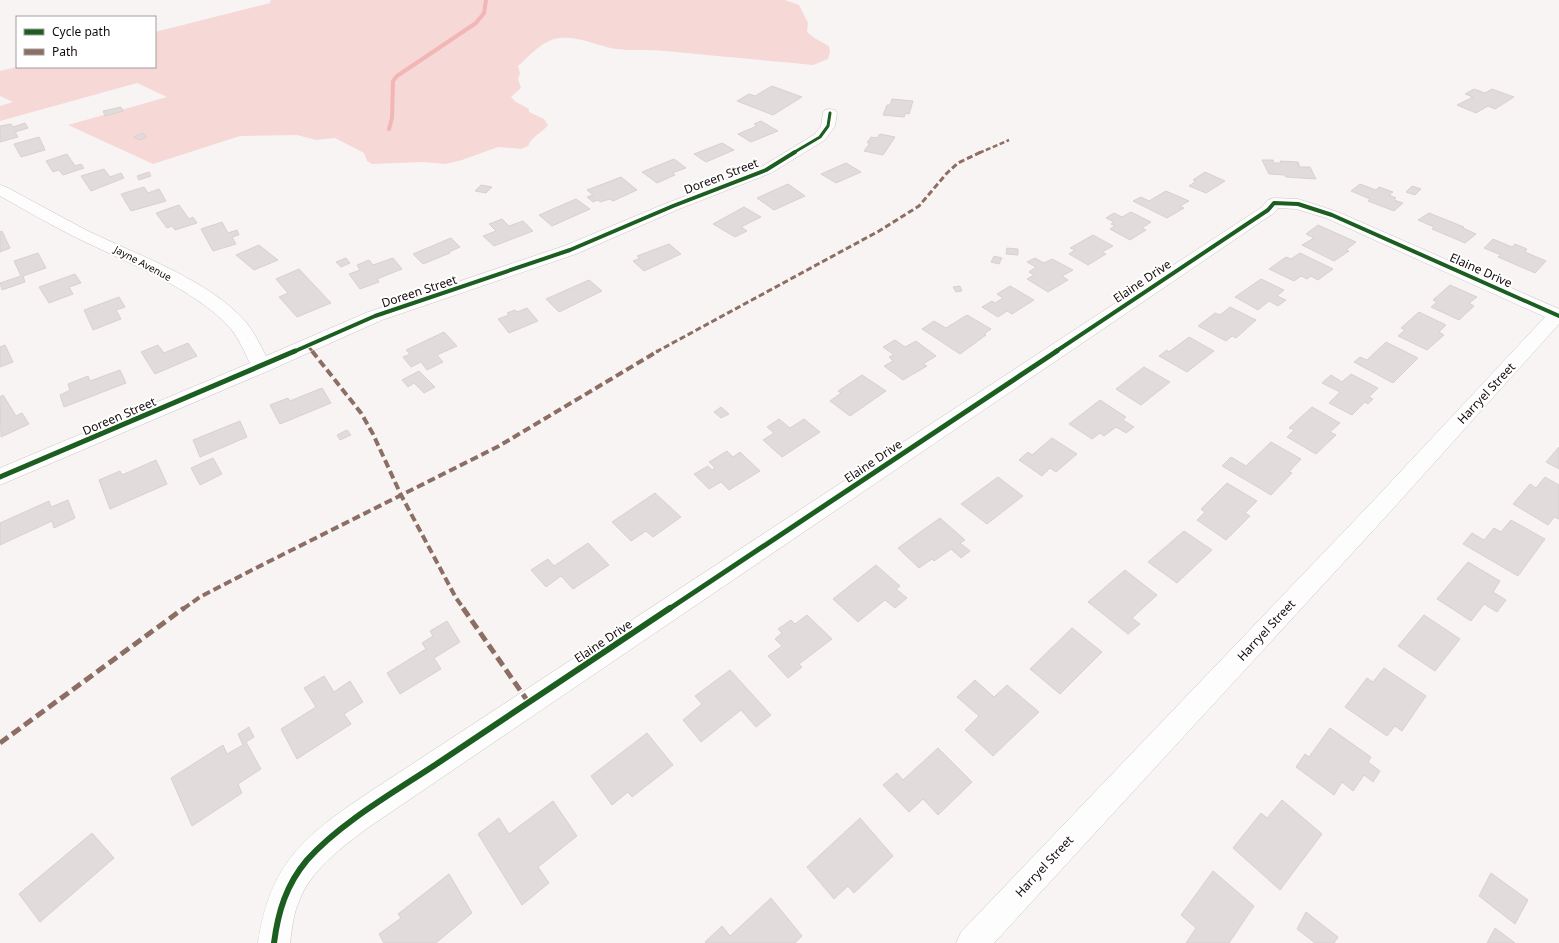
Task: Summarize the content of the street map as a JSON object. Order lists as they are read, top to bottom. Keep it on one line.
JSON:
{"streets":{"street":["Doreen Street","Jayne Avenue","Elaine Drive","Harryel Street"]},"crossings":[["Doreen Street","Jayne Avenue"],["Elaine Drive","Harryel Street"]],"legend":["Cycle path","Path"]}
